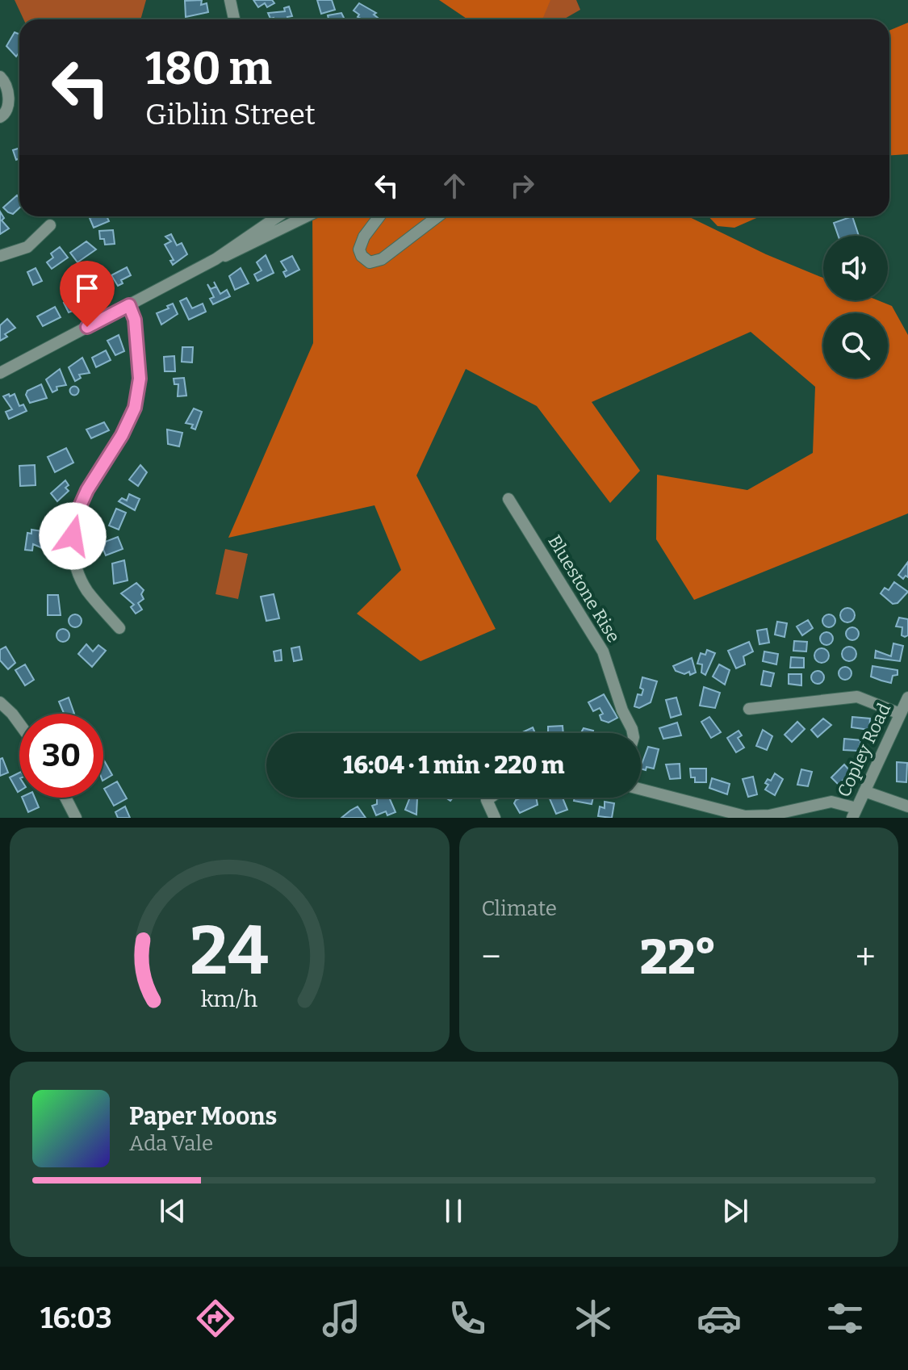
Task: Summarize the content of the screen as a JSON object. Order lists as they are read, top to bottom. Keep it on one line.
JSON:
{"streets":{"street":["Bluestone Rise","Copley Road"]},"page":{"turn":["180 m","Giblin Street"],"limit":"30","trip":"16:04 · 1 min · 220 m","tile":"Climate","heat":["−","22°","+"],"song":["Paper Moons","Ada Vale"],"tabs":"16:03","gauge":["24","km/h"]}}
